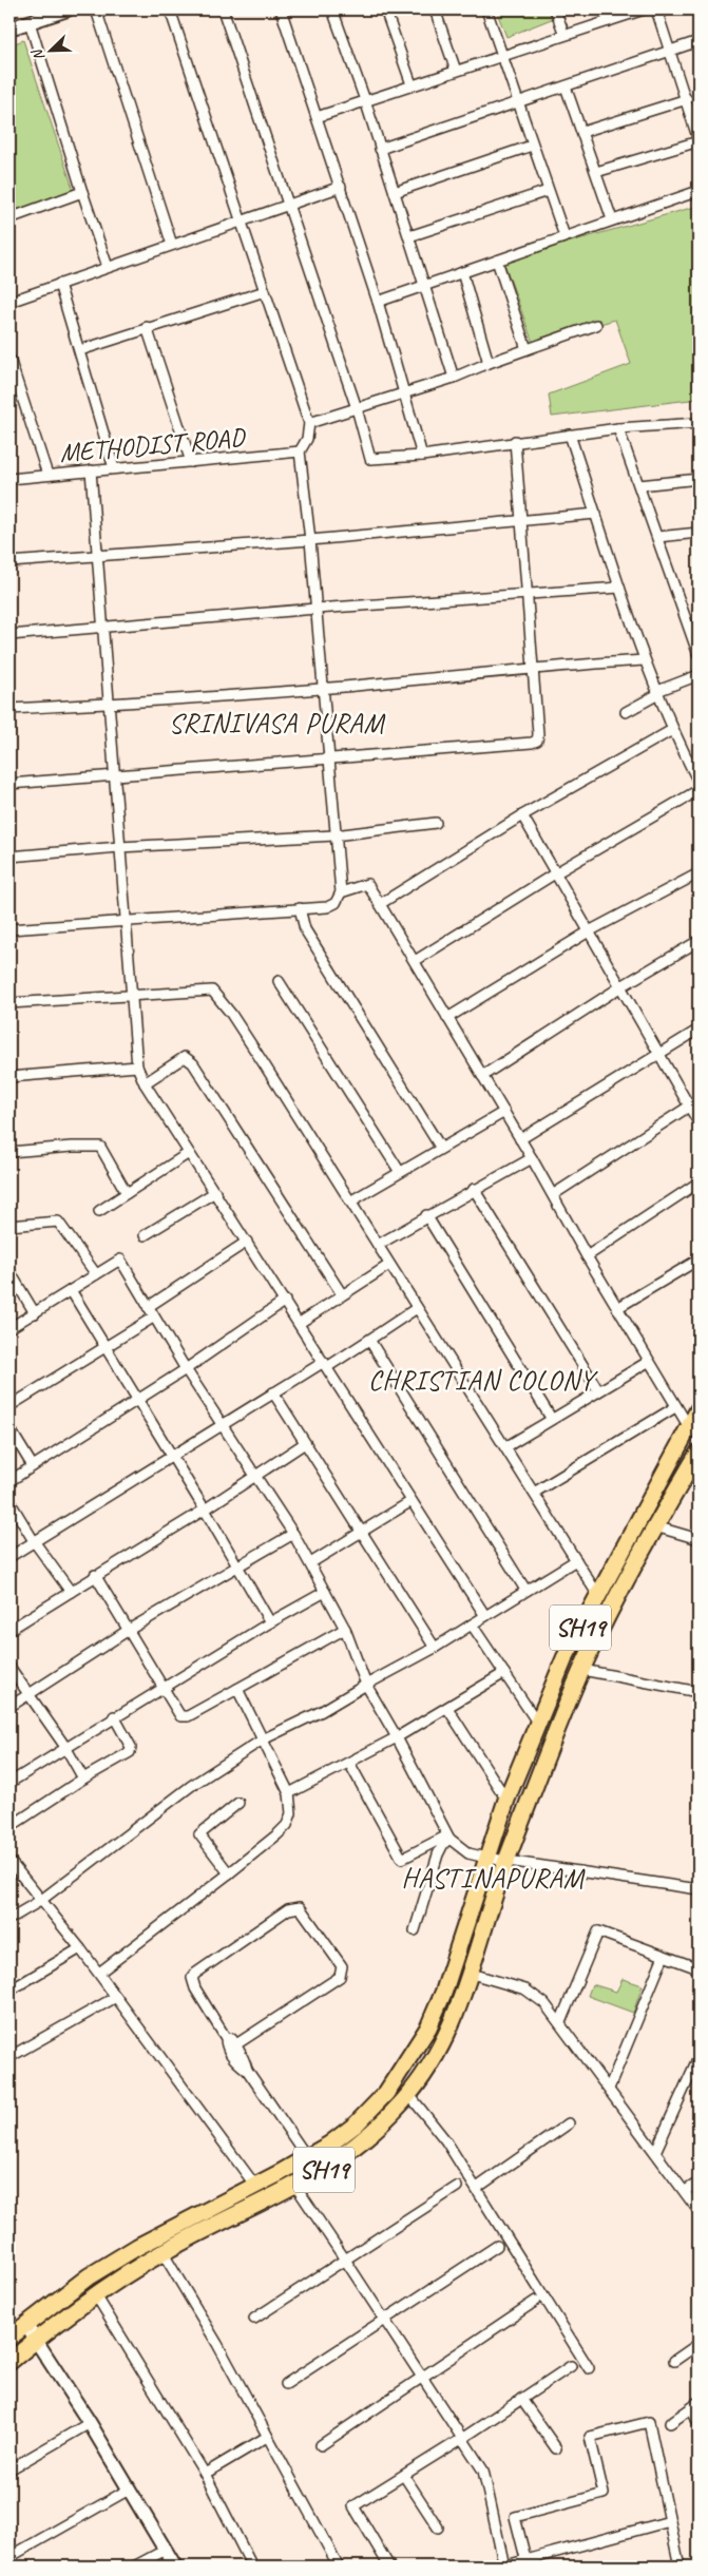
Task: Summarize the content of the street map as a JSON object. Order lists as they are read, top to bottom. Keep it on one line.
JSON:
{"streets":{"main road":["SH19"],"street":["METHODIST ROAD"]},"districts":["SRINIVASA PURAM","CHRISTIAN COLONY","HASTINAPURAM"],"north":"bottom left"}
